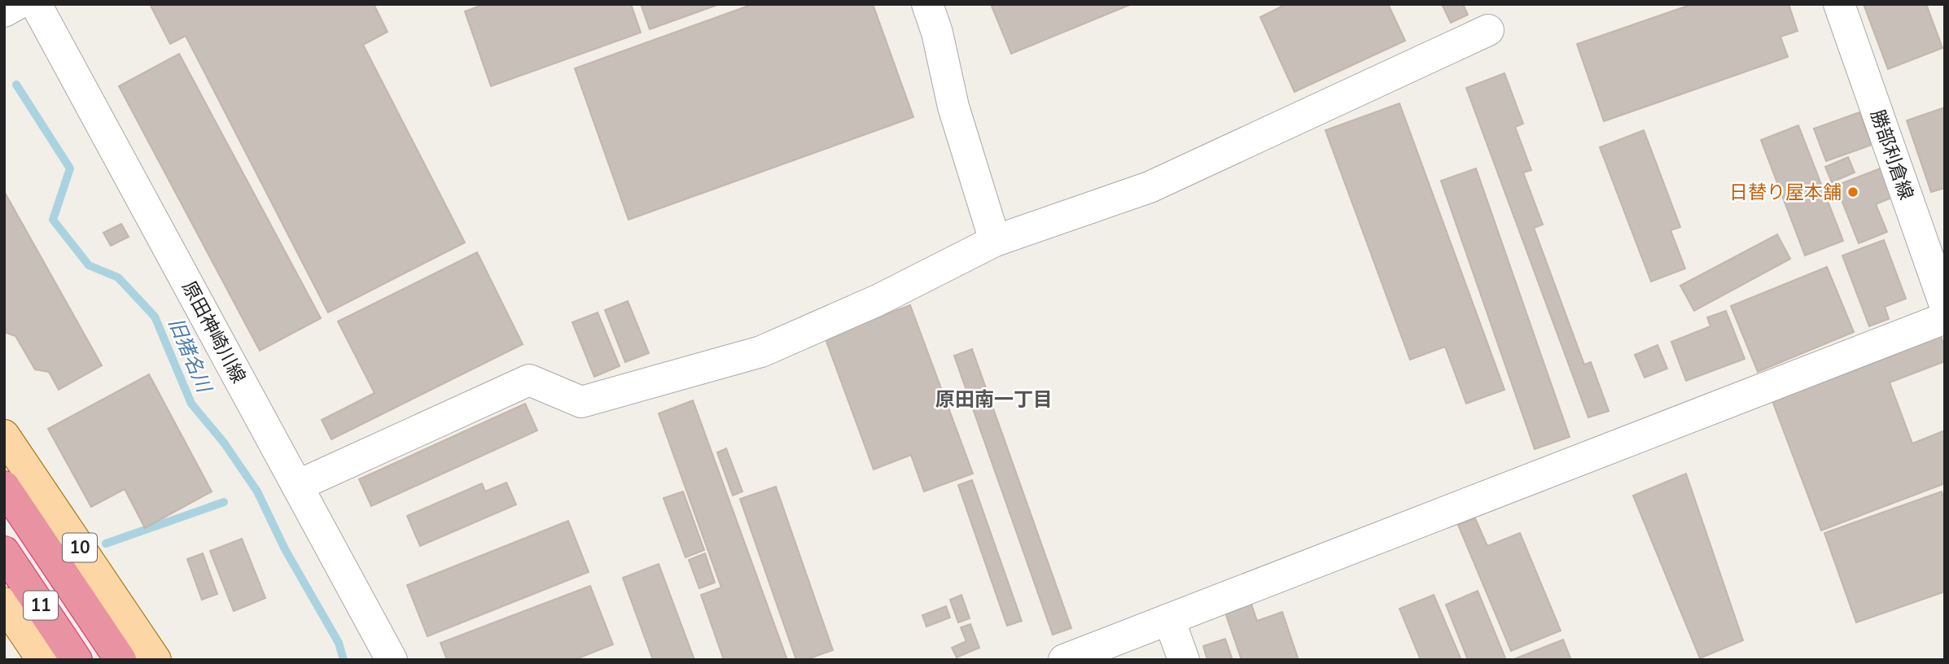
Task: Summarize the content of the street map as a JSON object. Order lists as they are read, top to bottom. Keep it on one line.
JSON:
{"streets":{"highway":["11"],"main road":["10"],"street":["勝部利倉線","原田神崎川線"]},"districts":["原田南一丁目"],"water":["旧猪名川"],"places":["日替り屋本舗"]}
